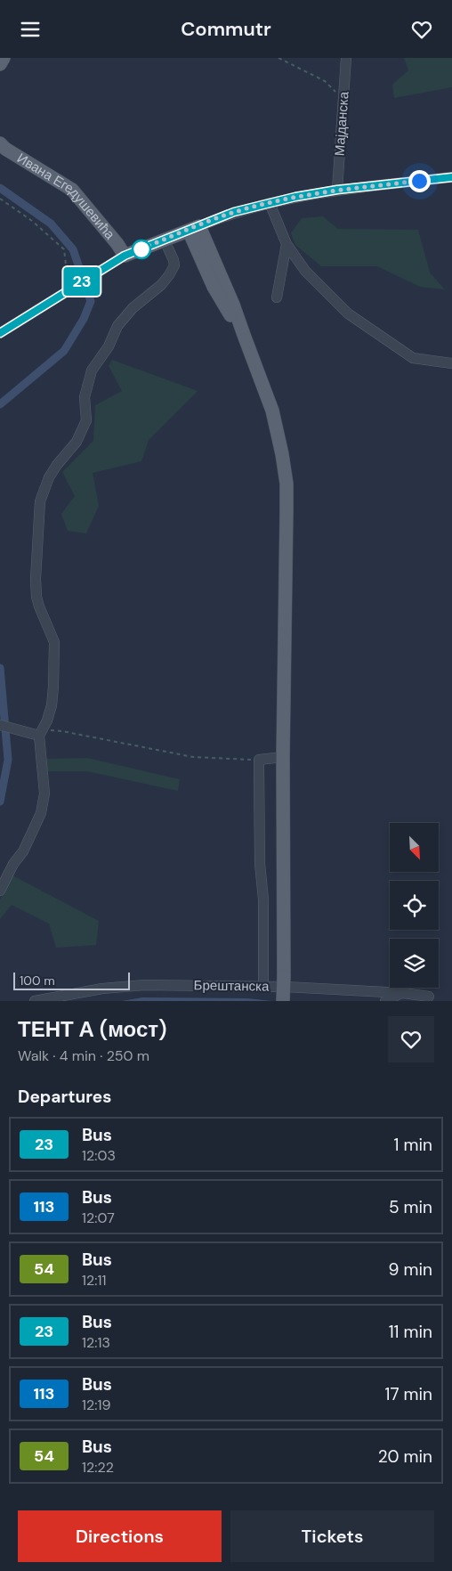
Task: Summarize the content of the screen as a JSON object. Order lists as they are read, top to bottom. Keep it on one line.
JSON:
{"streets":{"main road":["Ивана Егедушевића"],"street":["Мајданска","Брештанска"]},"lines":["bus line 23"],"scale_bar":"100 m","north":"bottom right","page":{"header":"Commutr","on_map":"23","scale":"100 m","heading":[["ТЕНТ А (мост)","Walk · 4 min · 250 m"],"Departures"],"list":[{"mark":"23","name":"Bus","note":"12:03","value":"1 min"},{"mark":"113","name":"Bus","note":"12:07","value":"5 min"},{"mark":"54","name":"Bus","note":"12:11","value":"9 min"},{"mark":"23","name":"Bus","note":"12:13","value":"11 min"},{"mark":"113","name":"Bus","note":"12:19","value":"17 min"},{"mark":"54","name":"Bus","note":"12:22","value":"20 min"}],"buttons":["Directions","Tickets"]}}
